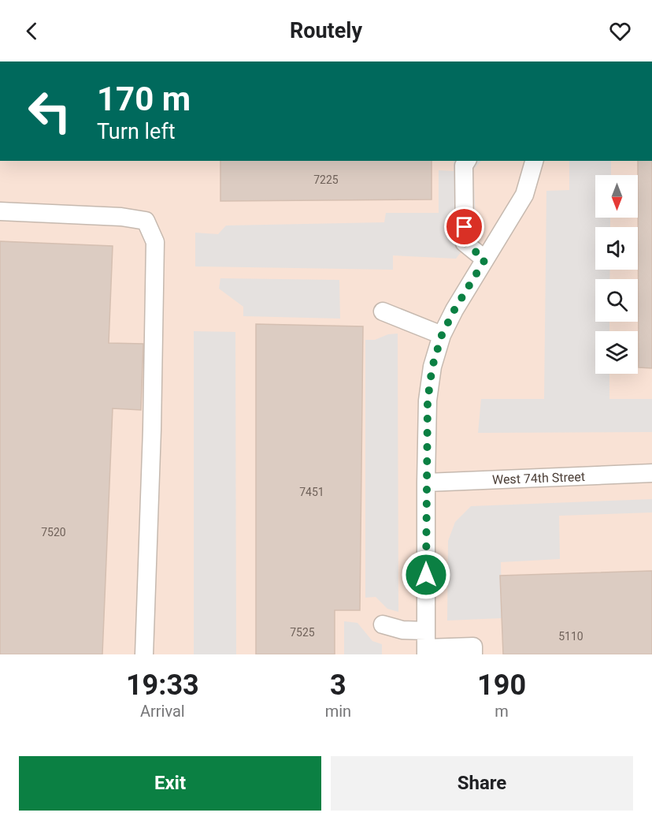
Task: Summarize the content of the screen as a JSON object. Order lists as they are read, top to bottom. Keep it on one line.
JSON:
{"streets":{"street":["West 74th Street"]},"house_numbers":["7225","7451","7520","7525","5110"],"north":"bottom","page":{"header":"Routely","turn":["170 m","Turn left"],"eta":["19:33","Arrival","3","min","190","m"],"buttons":["Exit","Share"]}}
